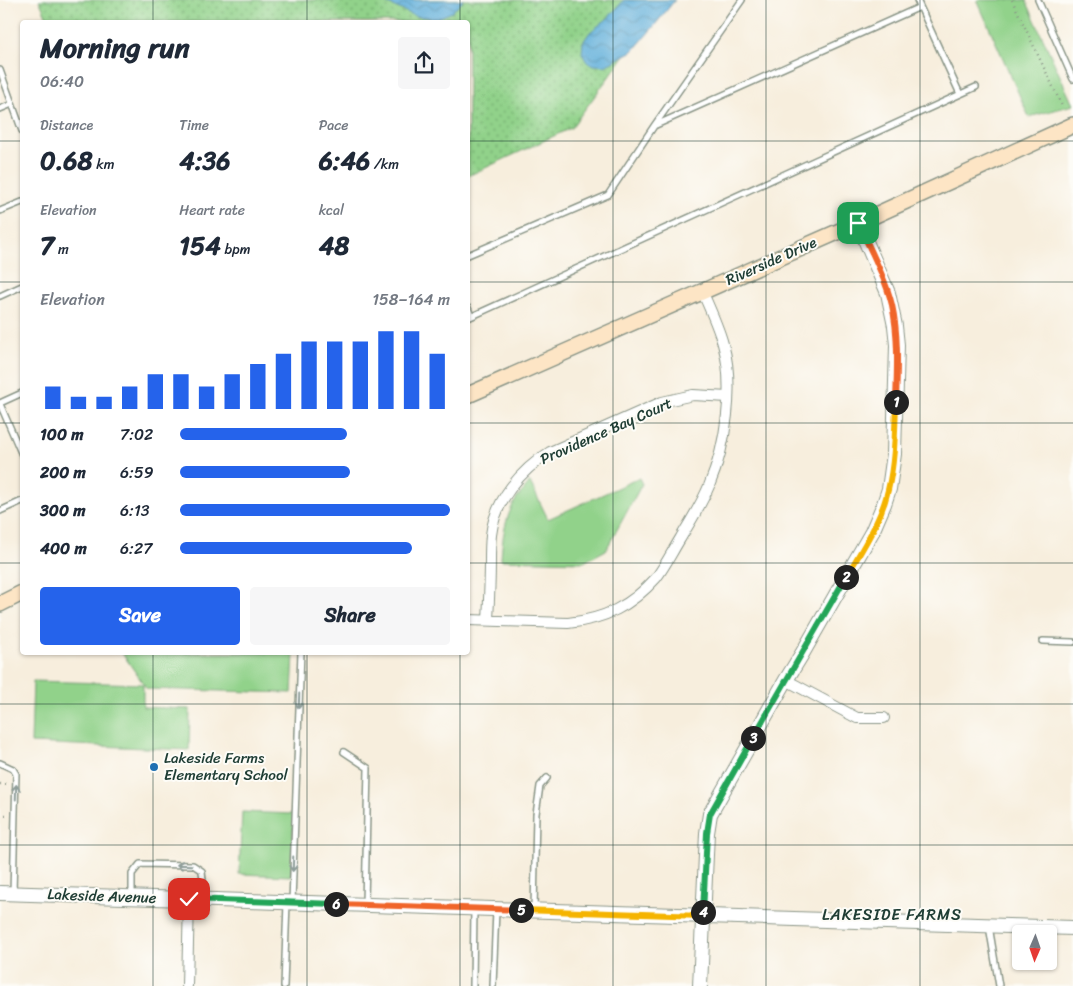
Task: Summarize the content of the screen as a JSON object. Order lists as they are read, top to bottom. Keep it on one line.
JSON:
{"streets":{"main road":["Riverside Drive"],"street":["Providence Bay Court","Lakeside Avenue"]},"districts":["LAKESIDE FARMS"],"places":["Lakeside Farms Elementary School"],"north":"bottom","page":{"heading":["Morning run","06:40"],"stats":[["Distance","0.68 km"],["Time","4:36"],["Pace","6:46 /km"],["Elevation","7 m"],["Heart rate","154 bpm"],["kcal","48"]],"chart":["Elevation","158–164 m"],"pins":["1","2","3","6","5","4"],"list":[{"name":"100 m","note":"7:02"},{"name":"200 m","note":"6:59"},{"name":"300 m","note":"6:13"},{"name":"400 m","note":"6:27"}],"buttons":["Save","Share"]}}
